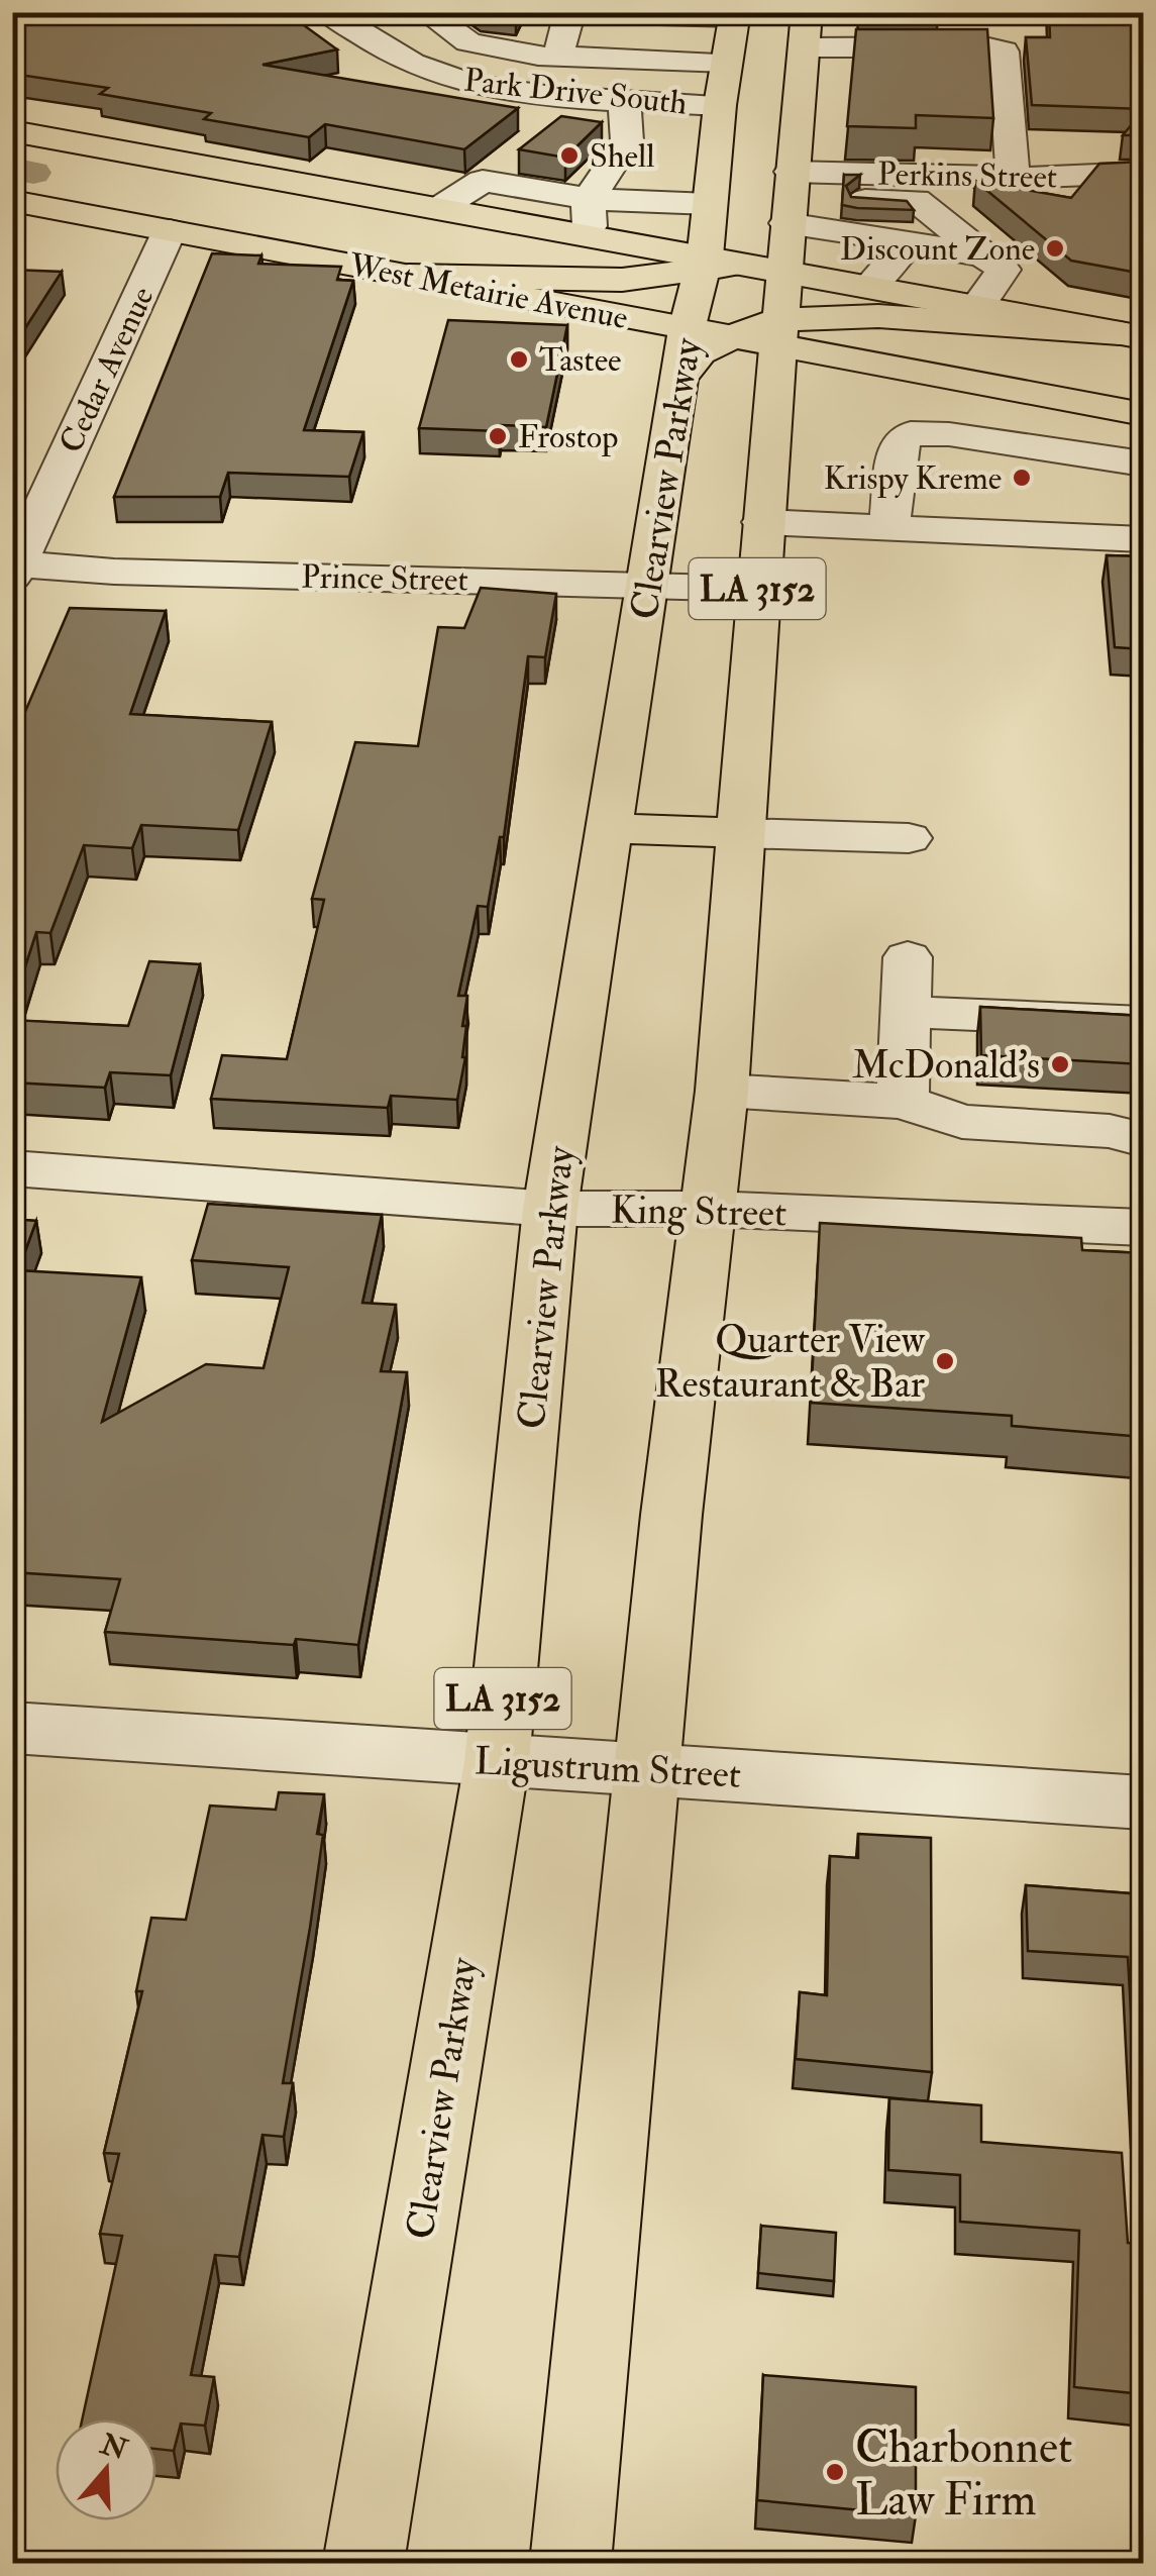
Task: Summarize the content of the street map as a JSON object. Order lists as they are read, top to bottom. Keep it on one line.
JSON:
{"streets":{"main road":["West Metairie Avenue","Clearview Parkway","LA 3152"],"street":["Park Drive South","Perkins Street","Cedar Avenue","Prince Street","King Street","Ligustrum Street"]},"crossings":[["Perkins Street","LA 3152"],["West Metairie Avenue","Cedar Avenue"],["West Metairie Avenue","Clearview Parkway"],["West Metairie Avenue","LA 3152"],["Cedar Avenue","Prince Street"],["Clearview Parkway","Prince Street"],["Clearview Parkway","King Street"],["Clearview Parkway","Ligustrum Street"],["Prince Street","LA 3152"],["LA 3152","King Street"],["LA 3152","Ligustrum Street"]],"places":["Shell","Discount Zone","Tastee","Frostop","Krispy Kreme","McDonald's","Quarter View Restaurant & Bar","Charbonnet Law Firm"],"north":"top"}
